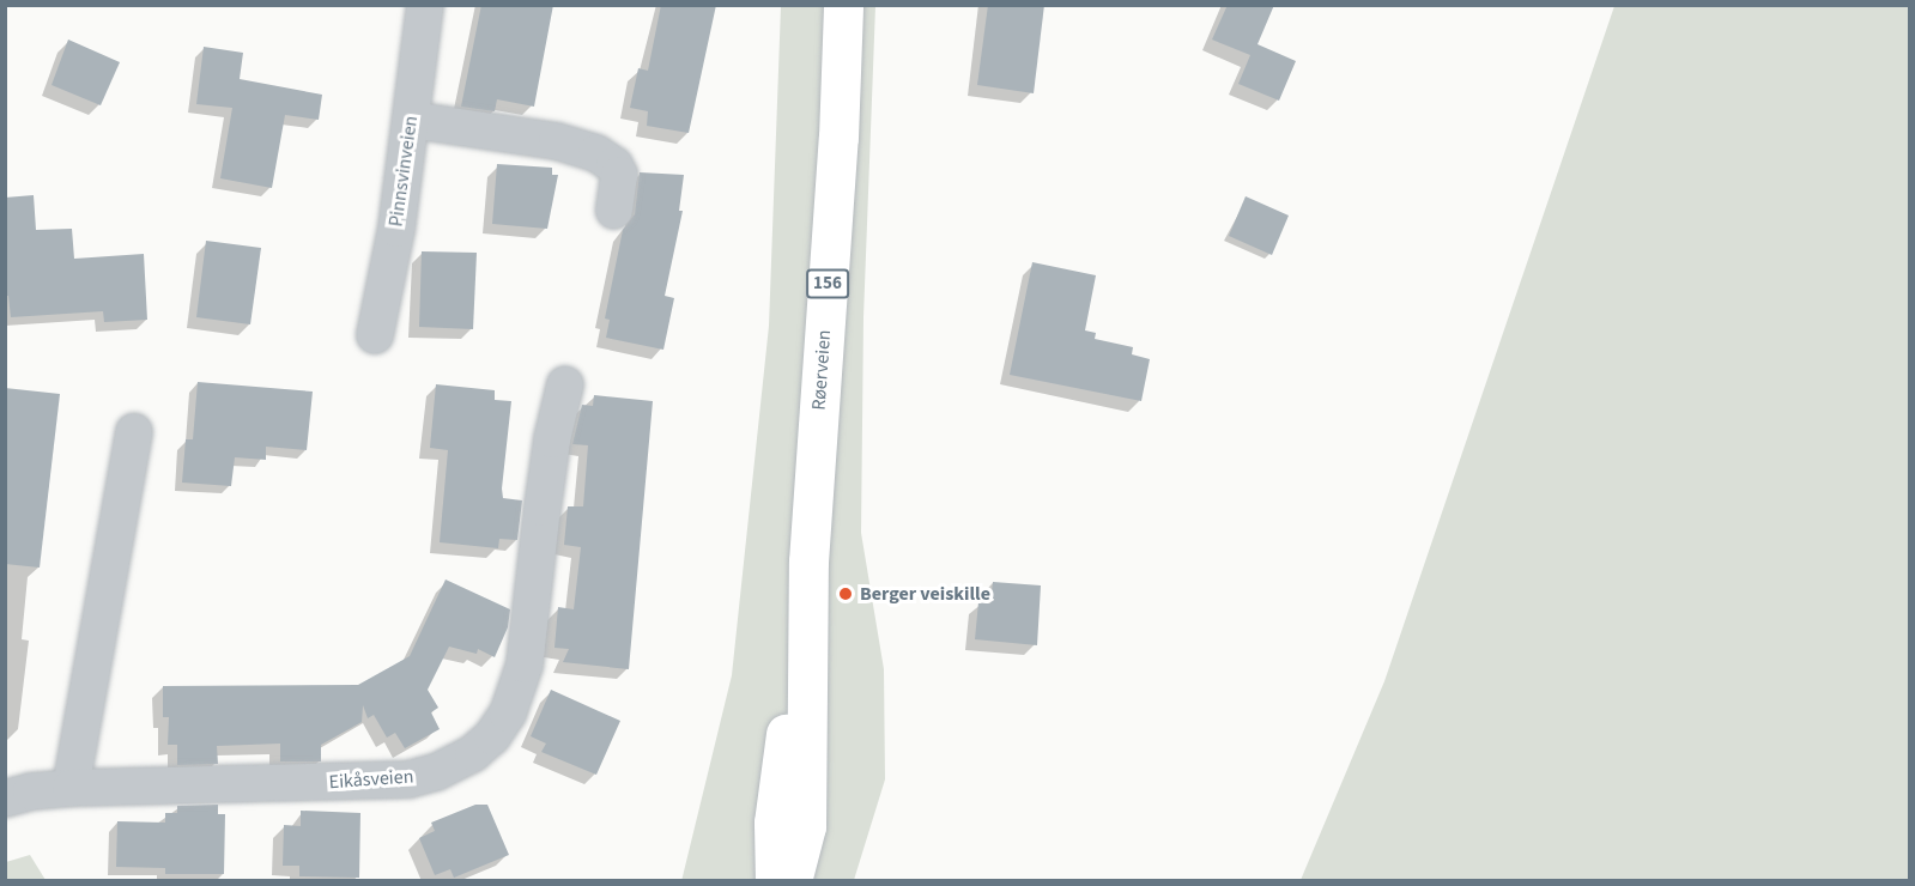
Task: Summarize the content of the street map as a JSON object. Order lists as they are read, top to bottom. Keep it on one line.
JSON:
{"streets":{"main road":["156","Røerveien"],"street":["Pinnsvinveien","Eikåsveien"]},"places":["Berger veiskille"]}
